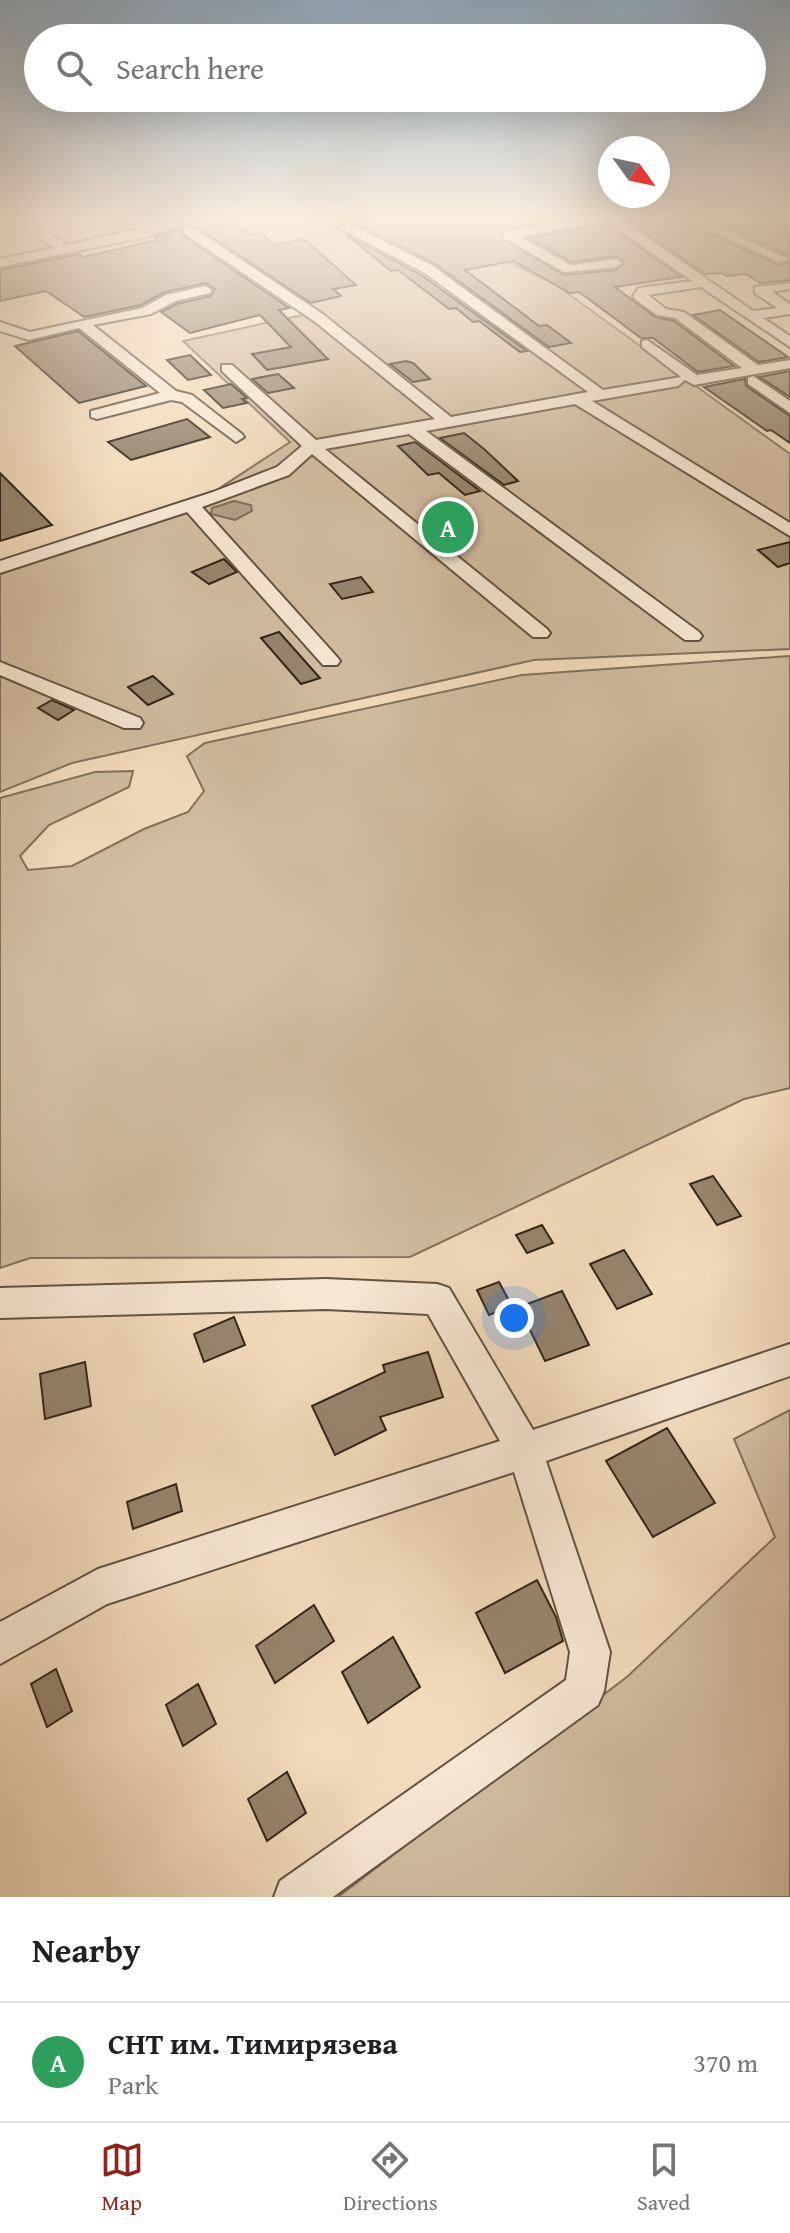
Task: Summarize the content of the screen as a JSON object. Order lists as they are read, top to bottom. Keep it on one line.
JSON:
{"north":"bottom right","page":{"search":"Search here","pins":"A","heading":"Nearby","list":[{"mark":"A","name":"СНТ им. Тимирязева","note":"Park","value":"370 m"}],"nav":["Map","Directions","Saved"]}}
